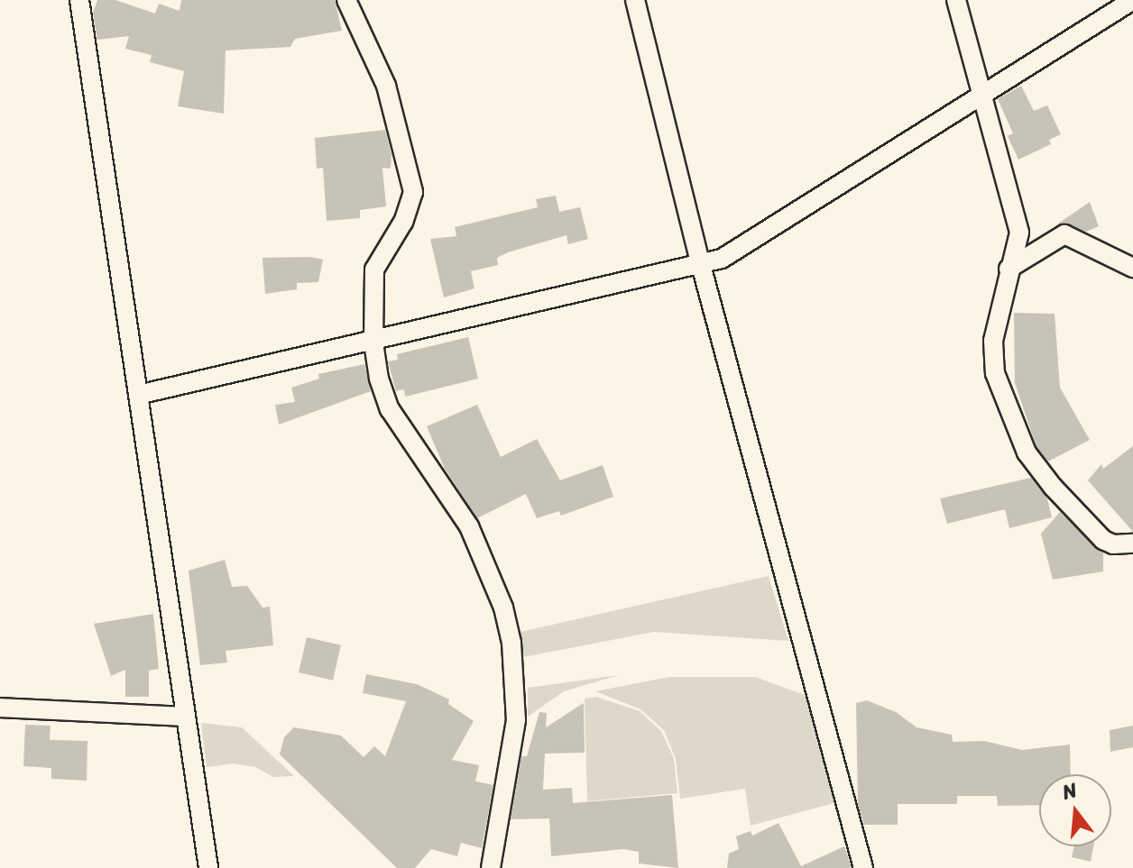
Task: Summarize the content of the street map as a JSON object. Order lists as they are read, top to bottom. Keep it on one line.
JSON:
{"north":"top"}
